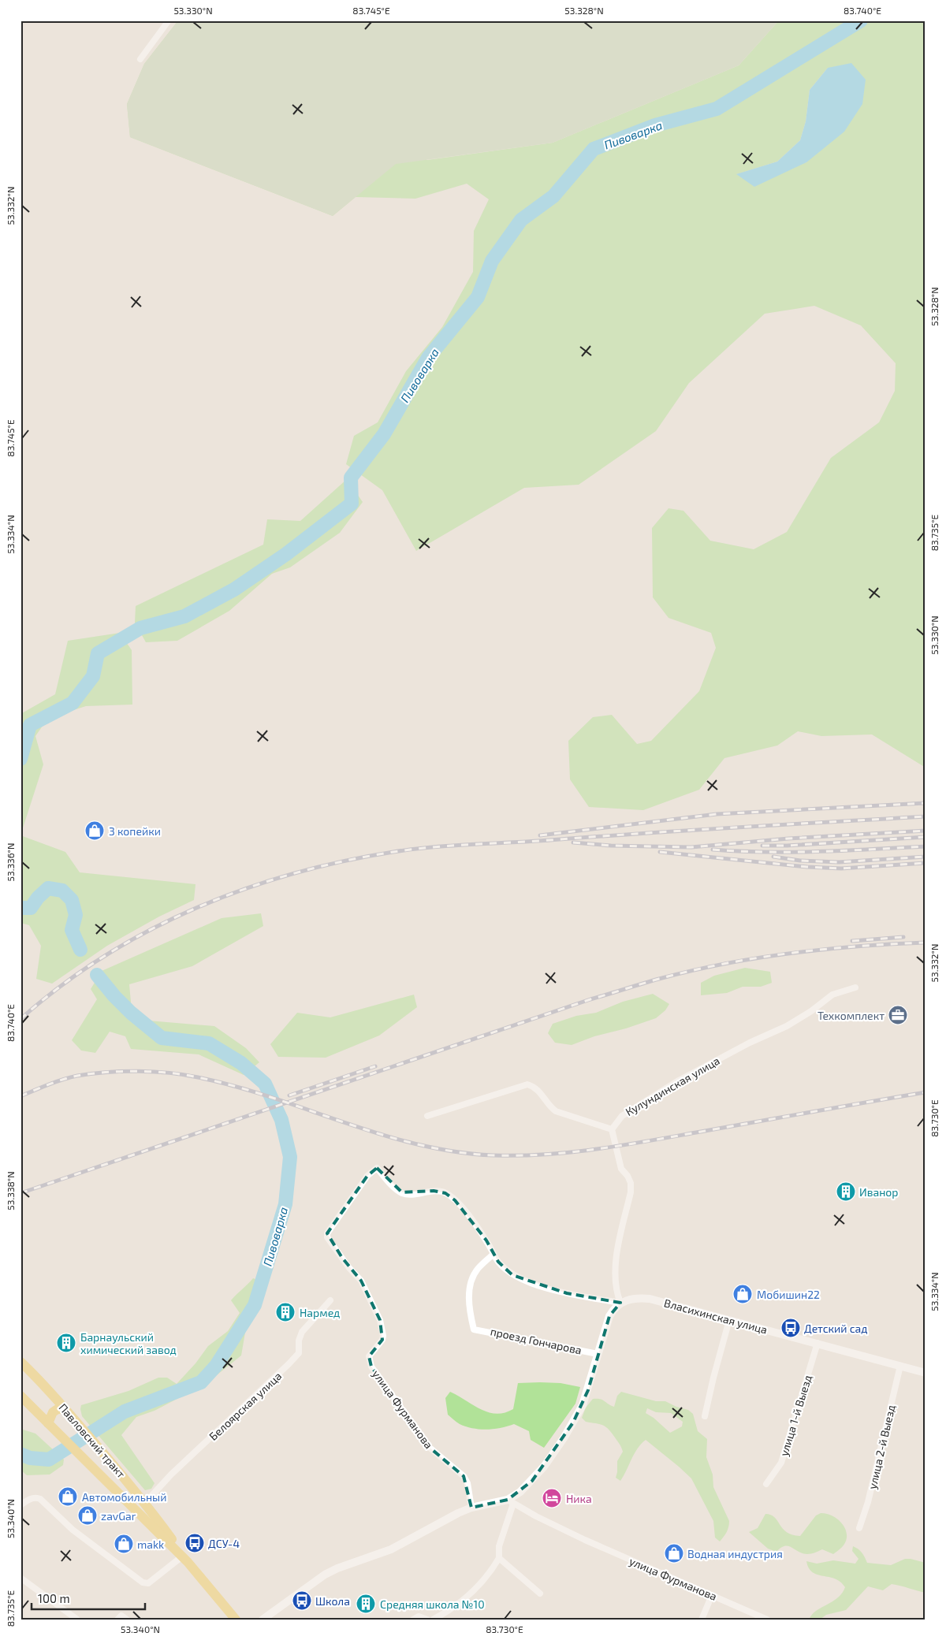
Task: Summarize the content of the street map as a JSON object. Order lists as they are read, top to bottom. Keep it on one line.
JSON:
{"streets":{"main road":["Павловский тракт"],"street":["Кулундинская улица","Власихинская улица","проезд Гончарова","Белоярская улица","улица Фурманова","улица 1-й Выезд","улица 2-й Выезд"]},"crossings":[["Власихинская улица","проезд Гончарова"],["Власихинская улица","улица Фурманова"],["Власихинская улица","улица 1-й Выезд"],["Власихинская улица","улица 2-й Выезд"],["Белоярская улица","Павловский тракт"]],"water":["Пивоварка"],"places":{"shop":["3 копейки","Мобишин22","Автомобильный","zavGar","makk","Водная индустрия"],"office":["Техкомплект"],"building":["Иванор","Нармед","Барнаульский химический завод","Средняя школа №10"],"bus stop":["Детский сад","ДСУ-4","Школа"],"hotel":["Ника"]},"scale_bar":"100 m","coordinates":["53.330°N","83.745°E","53.328°N","83.740°E","53.332°N","83.735°E","53.334°N","53.336°N","83.730°E","53.338°N","53.340°N"]}
